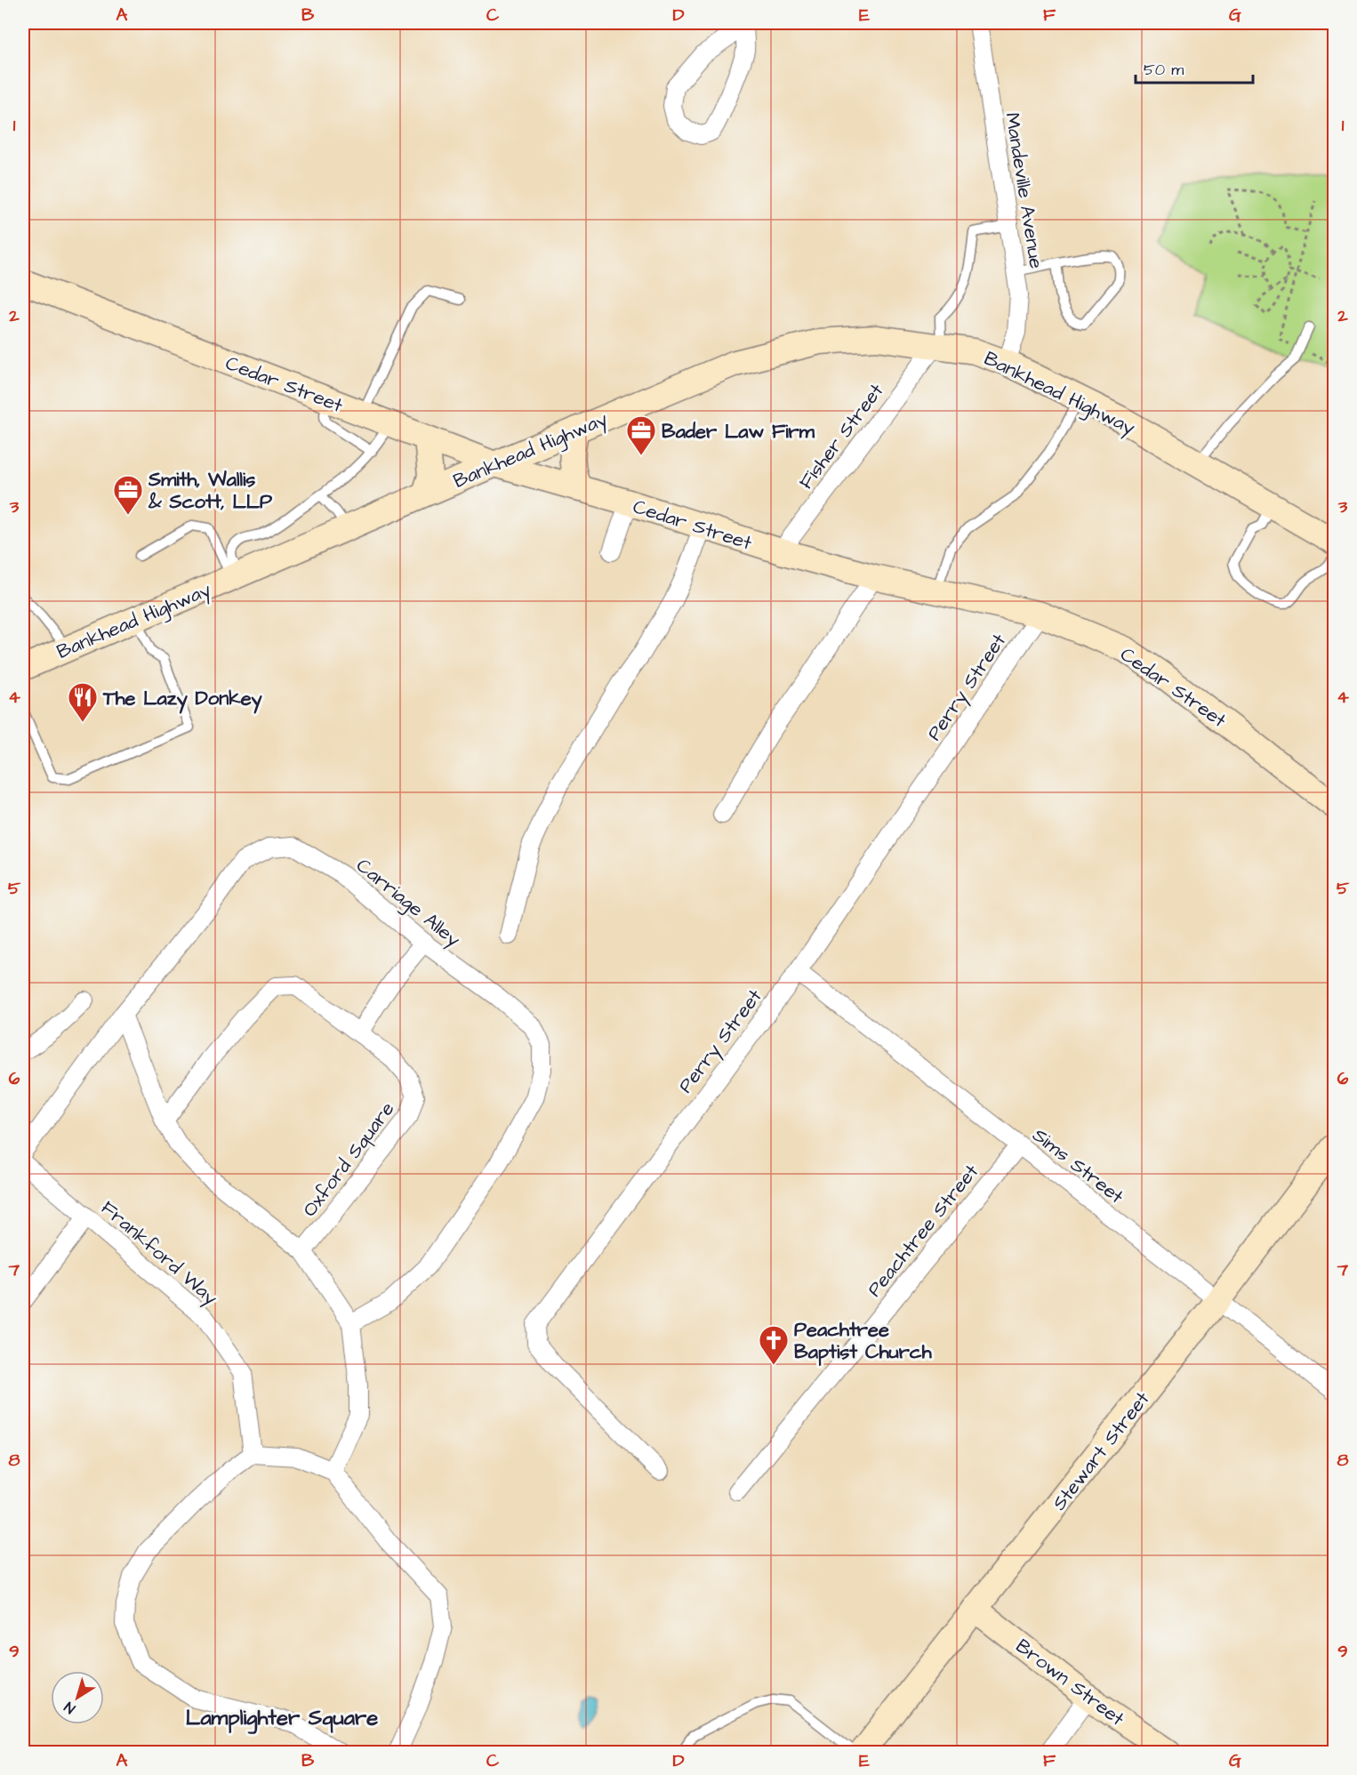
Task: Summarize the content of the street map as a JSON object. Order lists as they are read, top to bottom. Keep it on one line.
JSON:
{"streets":{"street":["Mandeville Avenue","Cedar Street","Bankhead Highway","Fisher Street","Perry Street","Carriage Alley","Oxford Square","Sims Street","Peachtree Street","Frankford Way","Stewart Street","Brown Street"]},"crossings":[["Mandeville Avenue","Bankhead Highway"],["Cedar Street","Bankhead Highway"],["Cedar Street","Fisher Street"],["Cedar Street","Perry Street"],["Bankhead Highway","Fisher Street"],["Perry Street","Sims Street"],["Sims Street","Peachtree Street"],["Sims Street","Stewart Street"],["Stewart Street","Brown Street"]],"districts":["Lamplighter Square"],"places":{"office":["Bader Law Firm","Smith, Wallis & Scott, LLP"],"restaurant":["The Lazy Donkey"],"church":["Peachtree Baptist Church"]},"scale_bar":"50 m","north":"bottom left","grid":{"columns":["A","B","C","D","E","F","G"],"rows":["1","2","3","4","5","6","7","8","9"]}}
